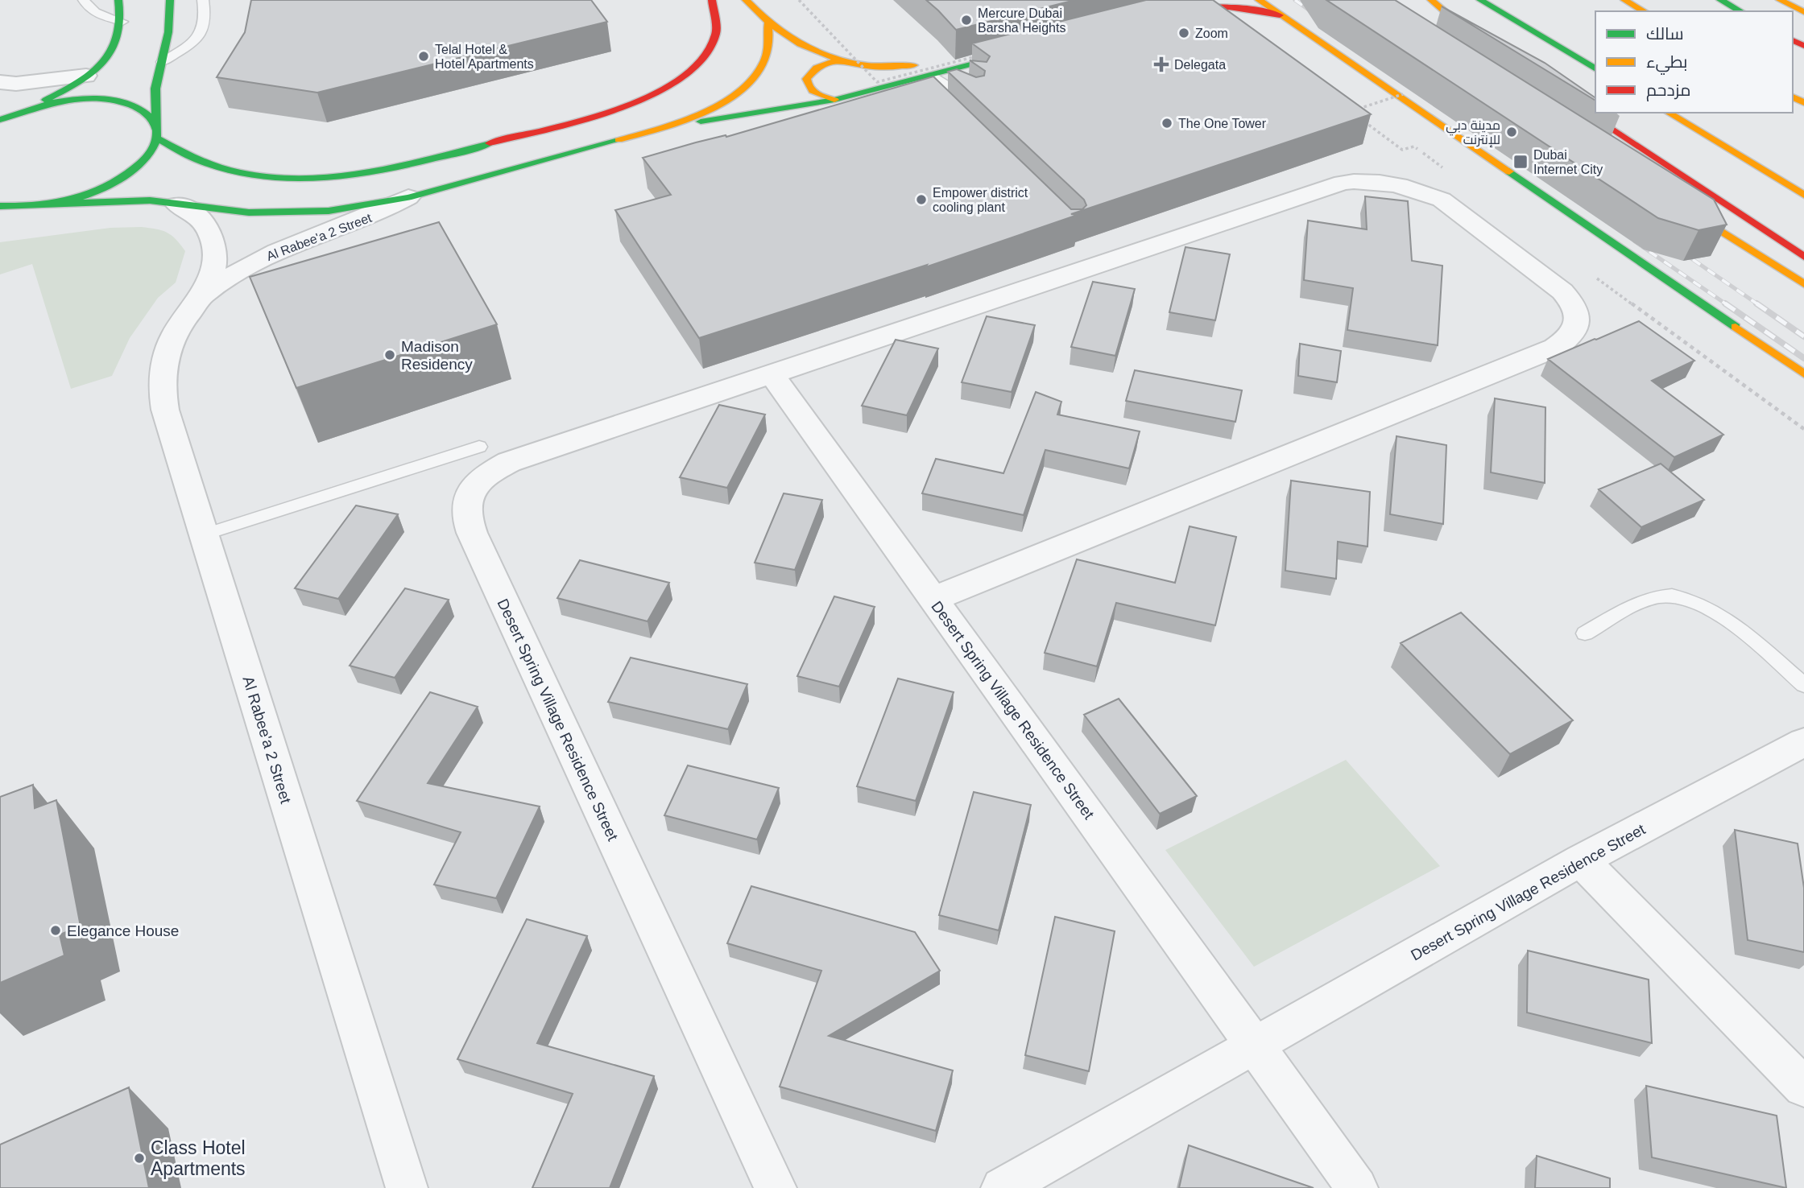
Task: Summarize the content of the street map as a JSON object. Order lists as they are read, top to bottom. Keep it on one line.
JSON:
{"streets":{"street":["Al Rabee'a 2 Street","Desert Spring Village Residence Street"]},"places":{"other":["Mercure Dubai Barsha Heights","Zoom","Telal Hotel & Hotel Apartments","The One Tower","مدينة دبي للإنترنت","Empower district cooling plant","Madison Residency","Elegance House","Class Hotel Apartments"],"health":["Delegata"],"transit":["Dubai Internet City"]},"legend":["سالك","بطيء","مزدحم"]}
